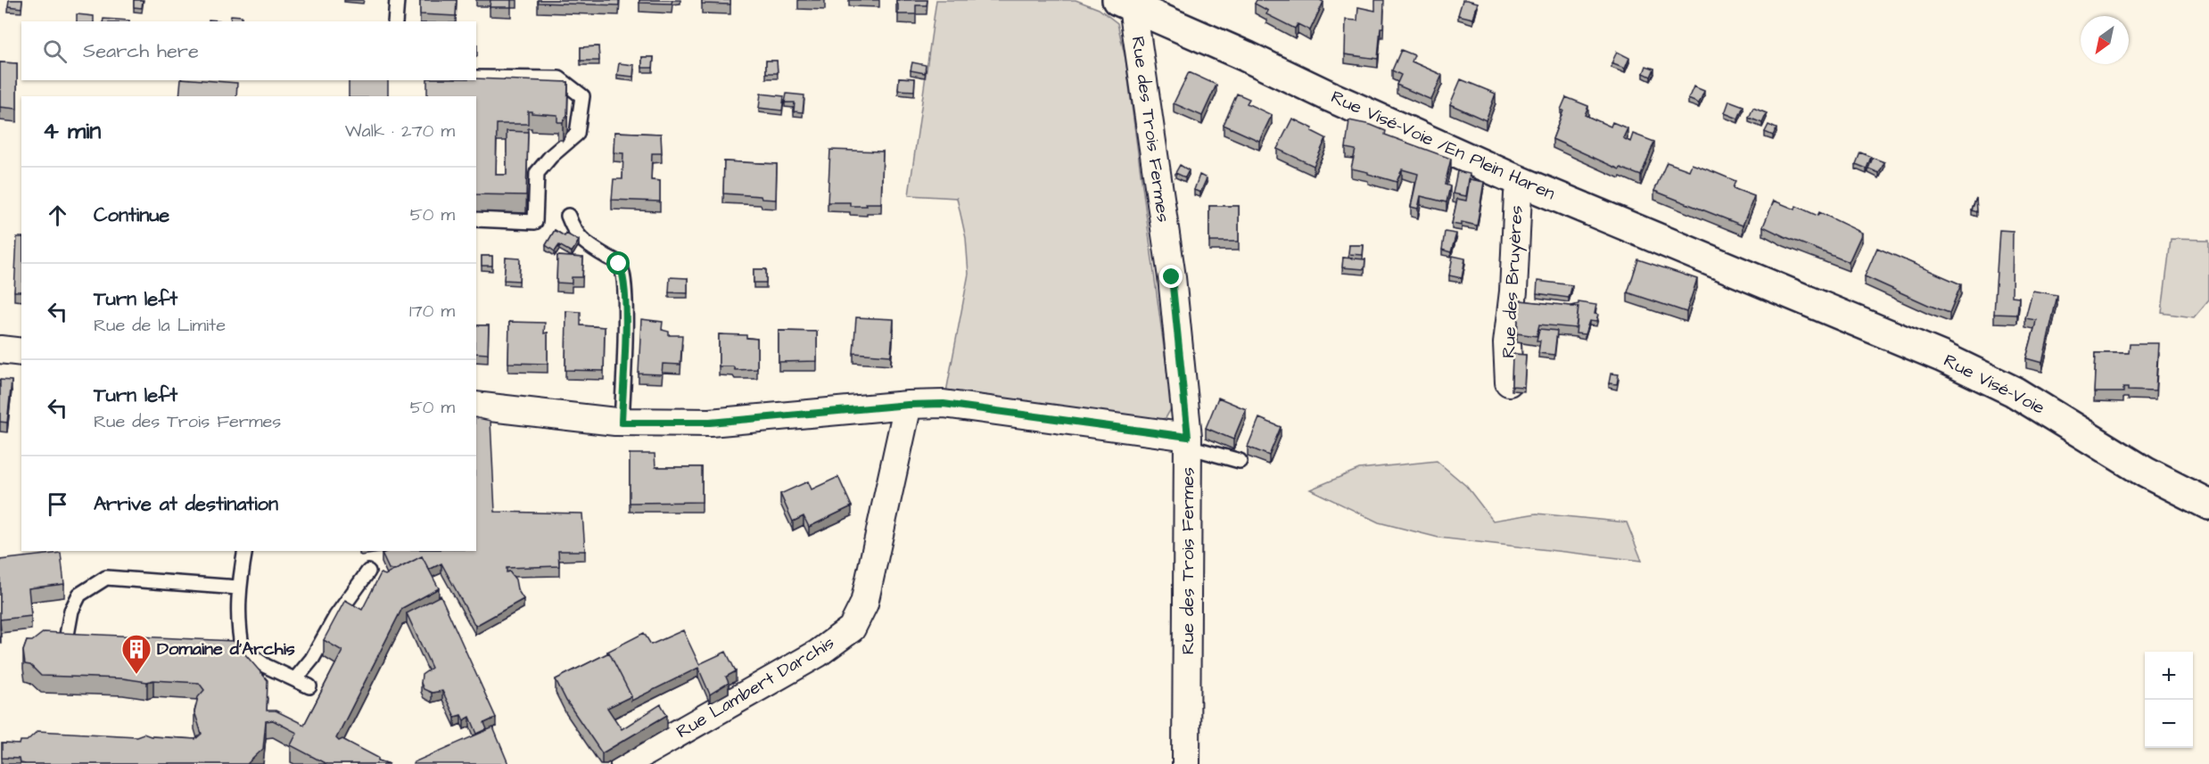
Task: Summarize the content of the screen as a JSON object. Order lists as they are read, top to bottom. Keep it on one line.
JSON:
{"streets":{"street":["Rue des Trois Fermes","Rue Visé-Voie /En Plein Haren","Rue des Bruyères","Rue Visé-Voie","Rue Lambert Darchis"]},"crossings":[["Rue des Trois Fermes","Rue Visé-Voie /En Plein Haren"],["Rue Visé-Voie /En Plein Haren","Rue des Bruyères"],["Rue Visé-Voie /En Plein Haren","Rue Visé-Voie"]],"places":{"building":["Domaine d'Archis"]},"north":"bottom left","page":{"search":"Search here","heading":["4 min","Walk · 270 m"],"list":[["Continue","50 m"],["Turn left","Rue de la Limite","170 m"],["Turn left","Rue des Trois Fermes","50 m"],"Arrive at destination"],"map_buttons":["+","−"]}}
